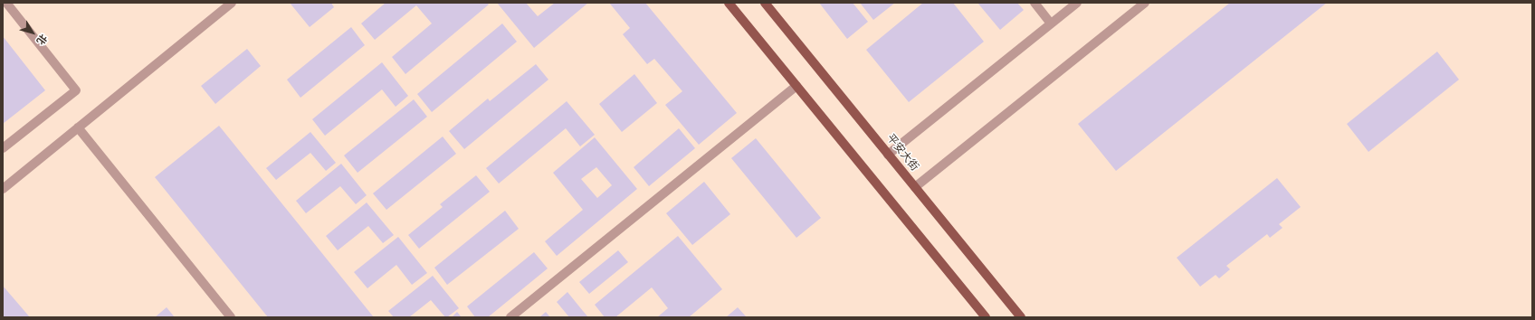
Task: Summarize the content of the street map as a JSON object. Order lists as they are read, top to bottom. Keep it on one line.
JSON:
{"streets":{"main road":["平安大街"]},"north":"bottom right"}
